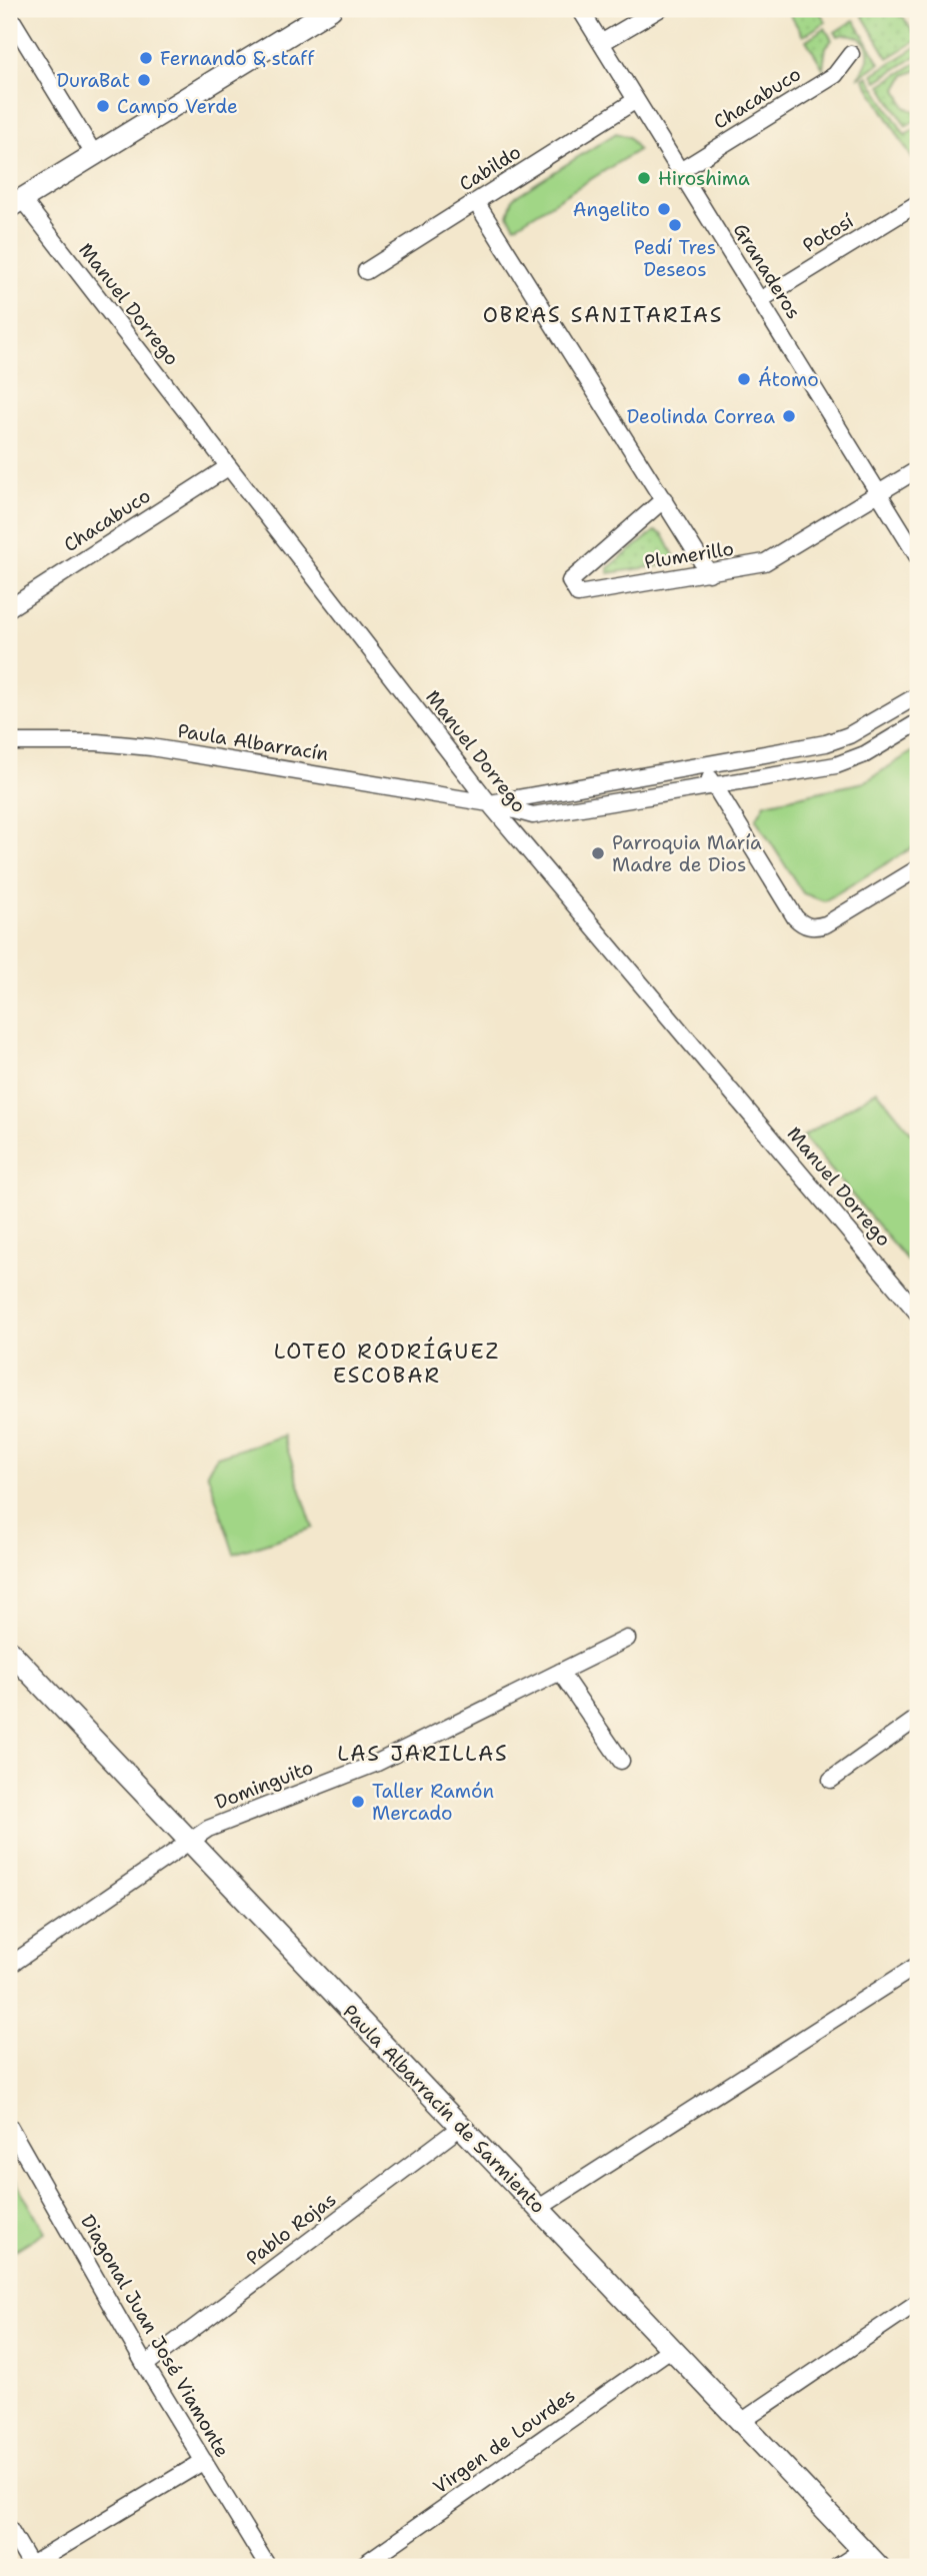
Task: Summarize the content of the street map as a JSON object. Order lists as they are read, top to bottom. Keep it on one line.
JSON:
{"streets":{"main road":["Paula Albarracín de Sarmiento"],"street":["Chacabuco","Cabildo","Potosí","Granaderos","Manuel Dorrego","Plumerillo","Paula Albarracín","Dominguito","Pablo Rojas","Diagonal Juan José Viamonte","Virgen de Lourdes"]},"crossings":[["Chacabuco","Granaderos"],["Chacabuco","Manuel Dorrego"],["Cabildo","Granaderos"],["Potosí","Granaderos"],["Granaderos","Plumerillo"],["Manuel Dorrego","Paula Albarracín"],["Dominguito","Paula Albarracín de Sarmiento"],["Paula Albarracín de Sarmiento","Pablo Rojas"],["Paula Albarracín de Sarmiento","Virgen de Lourdes"],["Pablo Rojas","Diagonal Juan José Viamonte"]],"districts":["OBRAS SANITARIAS","LOTEO RODRÍGUEZ ESCOBAR","LAS JARILLAS"],"places":["Fernando & staff","DuraBat","Campo Verde","Hiroshima","Angelito","Pedí Tres Deseos","Átomo","Deolinda Correa","Parroquia María Madre de Dios","Taller Ramón Mercado"]}
